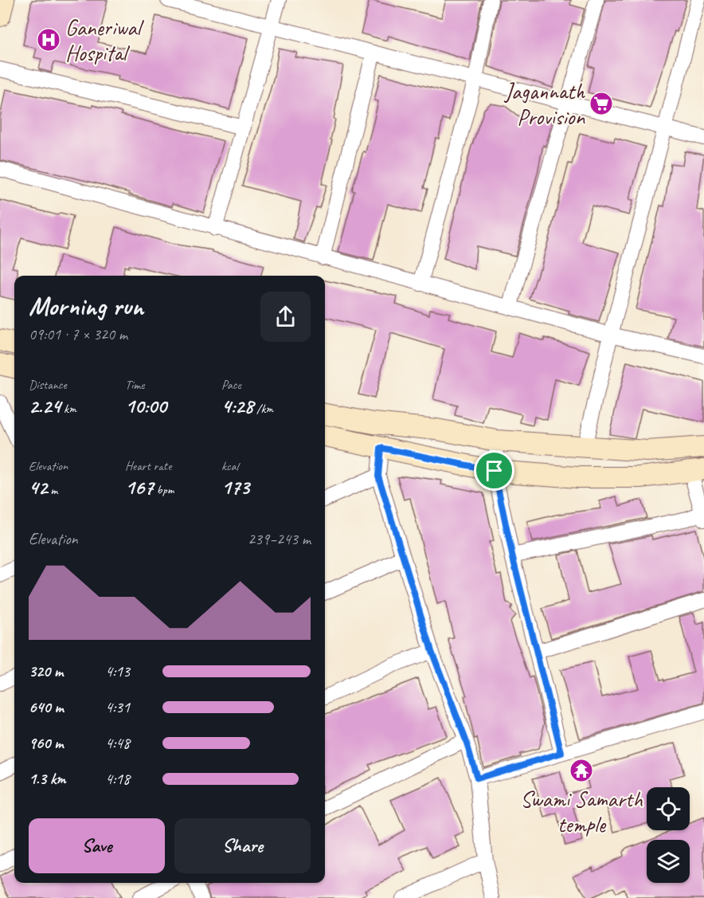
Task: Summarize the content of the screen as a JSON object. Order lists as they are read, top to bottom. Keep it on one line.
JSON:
{"places":{"hospital":["Ganeriwal Hospital"],"supermarket":["Jagannath Provision"],"temple":["Swami Samarth temple"]},"page":{"heading":["Morning run","09:01 · 7 × 320 m"],"stats":[["Distance","2.24 km"],["Time","10:00"],["Pace","4:28 /km"],["Elevation","42 m"],["Heart rate","167 bpm"],["kcal","173"]],"chart":["Elevation","239–243 m"],"list":[{"name":"320 m","note":"4:13"},{"name":"640 m","note":"4:31"},{"name":"960 m","note":"4:48"},{"name":"1.3 km","note":"4:18"}],"buttons":["Save","Share"]}}
